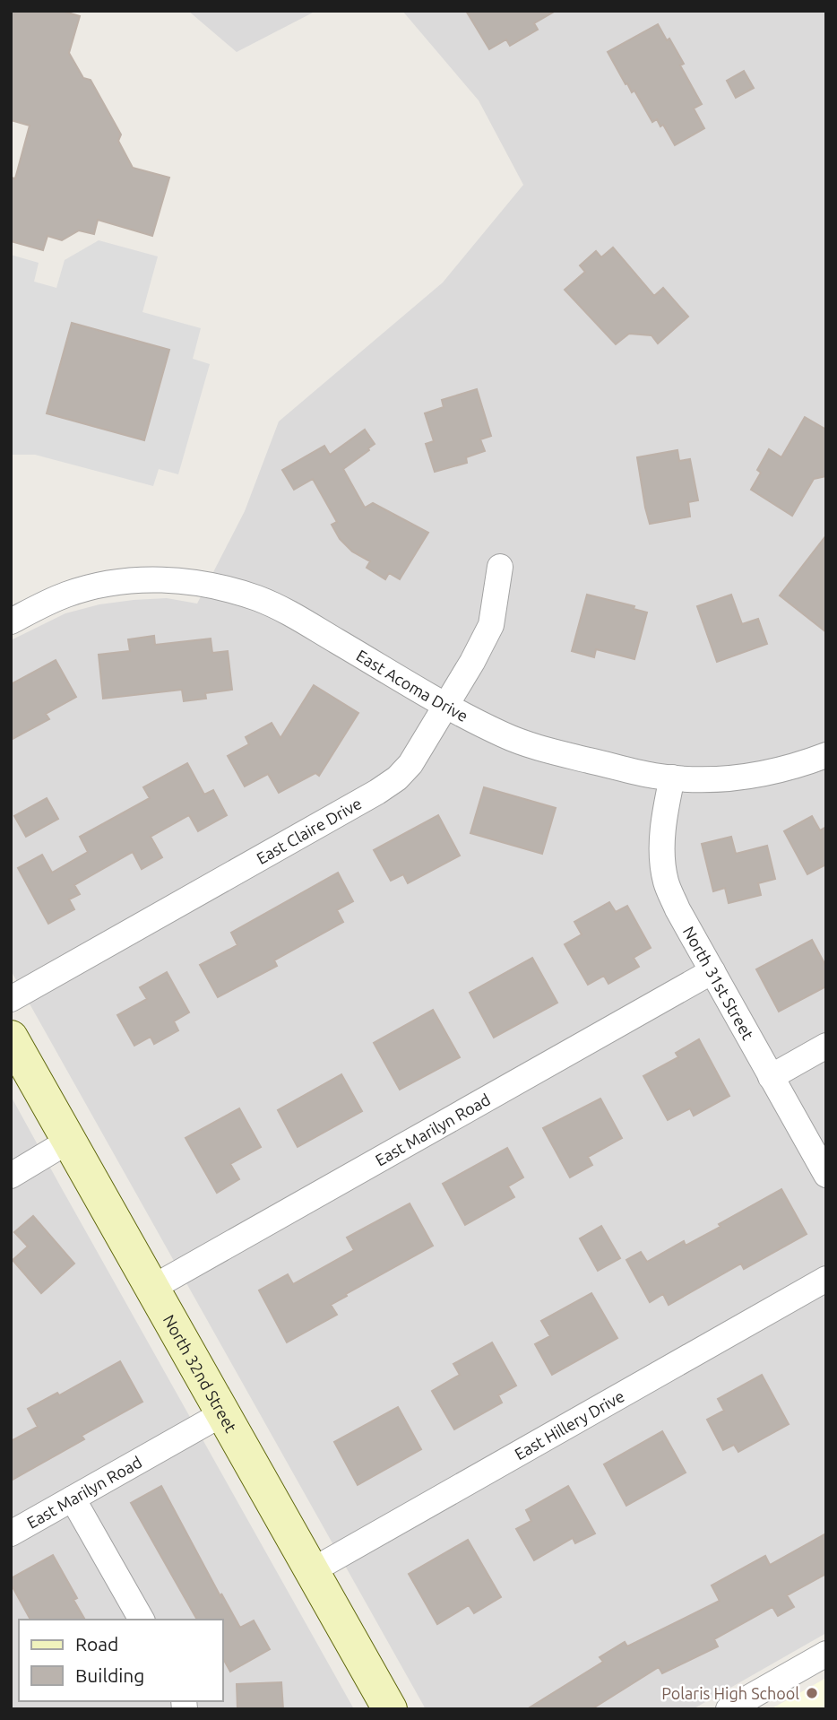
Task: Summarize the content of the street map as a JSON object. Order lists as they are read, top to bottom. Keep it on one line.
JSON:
{"streets":{"main road":["North 32nd Street"],"street":["East Acoma Drive","East Claire Drive","North 31st Street","East Marilyn Road","East Hillery Drive"]},"crossings":[["East Acoma Drive","East Claire Drive"],["East Acoma Drive","North 31st Street"],["North 31st Street","East Marilyn Road"],["East Marilyn Road","North 32nd Street"],["North 32nd Street","East Hillery Drive"]],"places":["Polaris High School"],"legend":["Road","Building"]}
